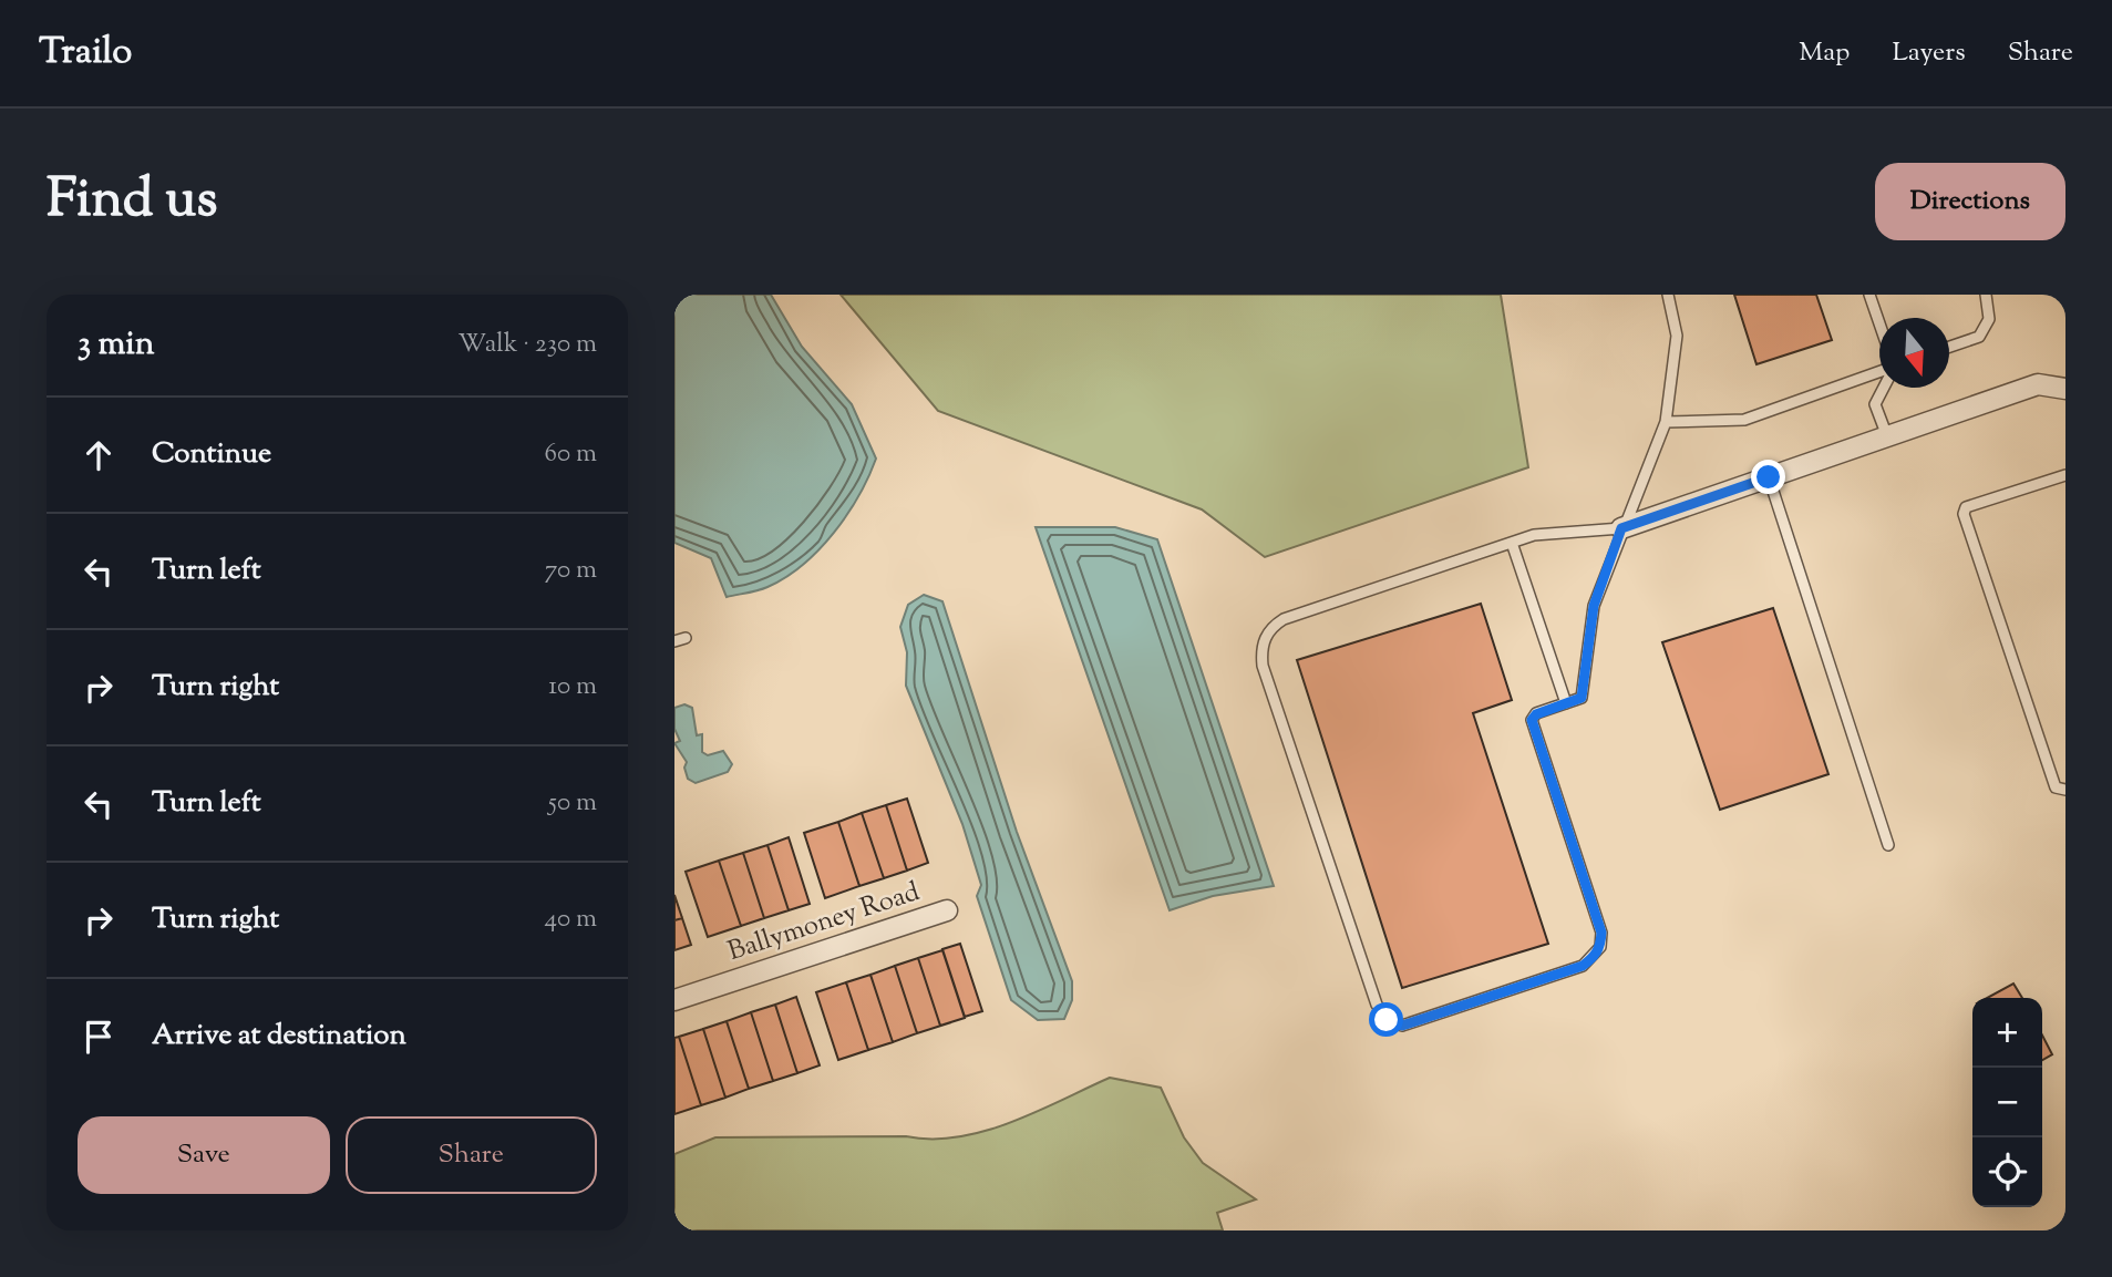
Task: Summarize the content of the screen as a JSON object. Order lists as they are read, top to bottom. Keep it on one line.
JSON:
{"streets":{"street":["Ballymoney Road"]},"north":"bottom","page":{"header":"Trailo","nav":["Map","Layers","Share"],"title":"Find us","buttons":["Directions",["Save","Share"]],"heading":["3 min","Walk · 230 m"],"list":[["Continue","60 m"],["Turn left","70 m"],["Turn right","10 m"],["Turn left","50 m"],["Turn right","40 m"],"Arrive at destination"],"map_buttons":["+","−"]}}
